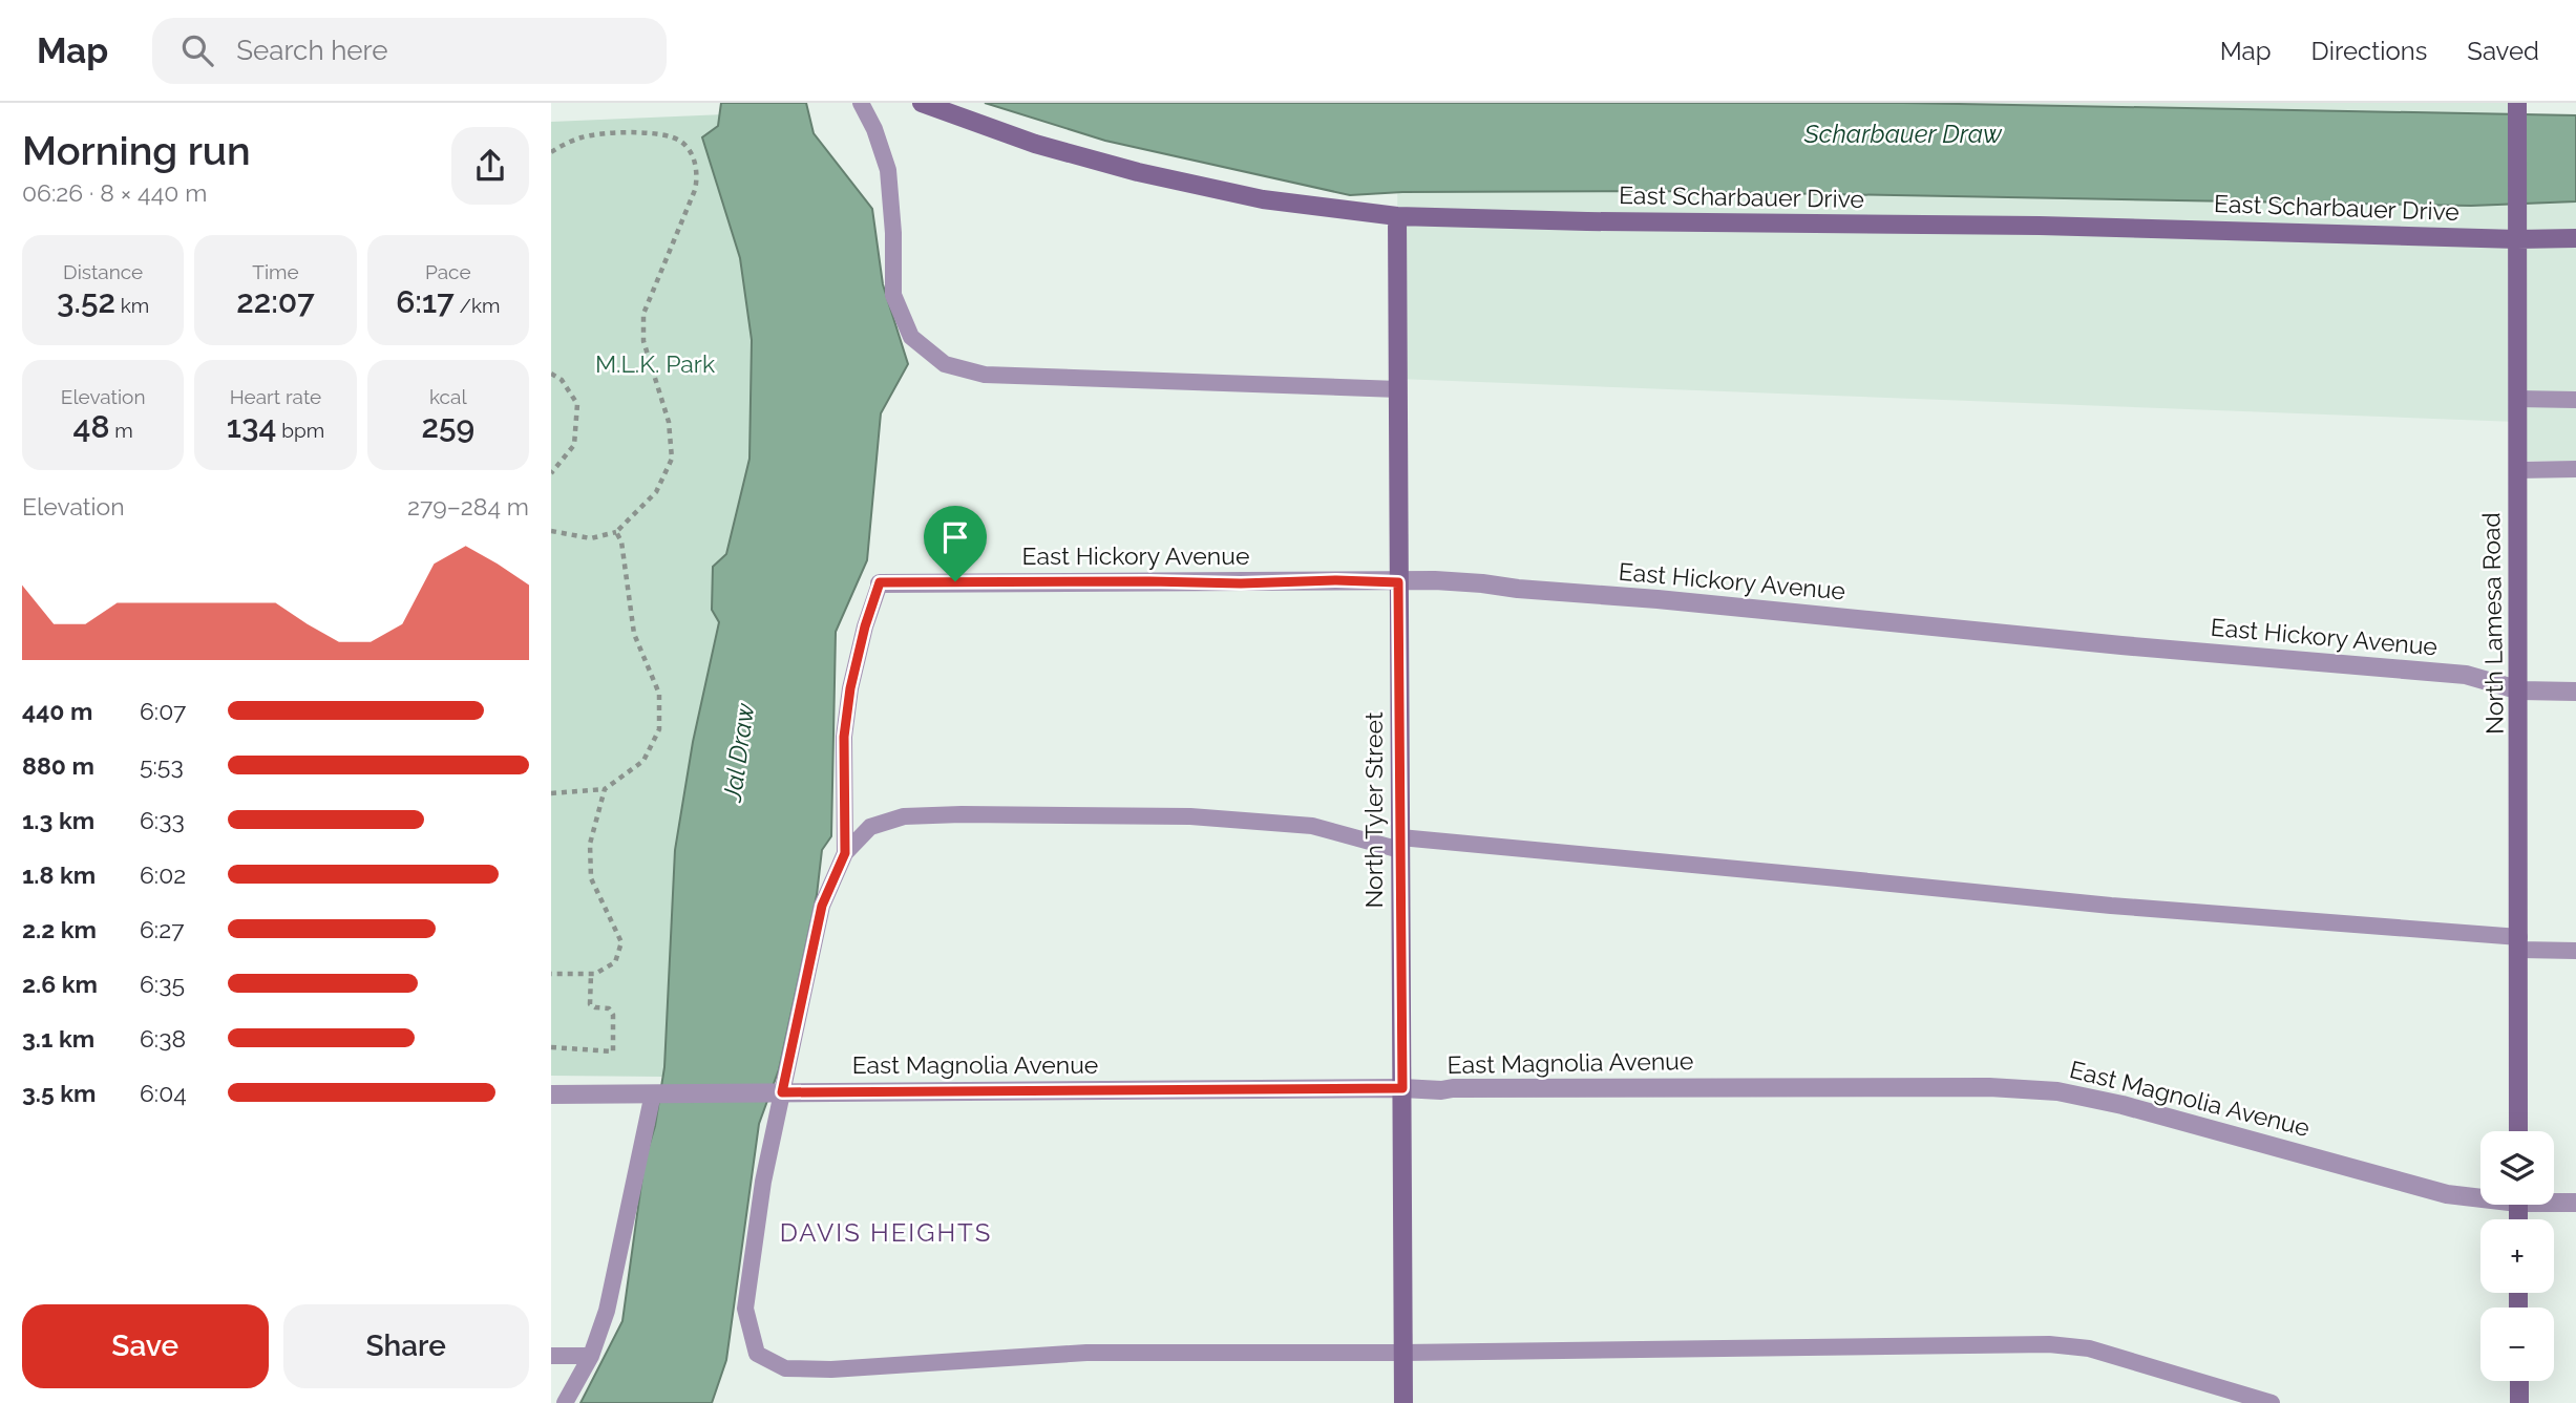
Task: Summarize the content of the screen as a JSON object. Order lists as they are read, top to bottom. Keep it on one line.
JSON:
{"streets":{"main road":["East Scharbauer Drive","North Lamesa Road","North Tyler Street"],"street":["East Hickory Avenue","East Magnolia Avenue"]},"crossings":[["East Scharbauer Drive","North Lamesa Road"],["East Scharbauer Drive","North Tyler Street"],["East Hickory Avenue","North Lamesa Road"],["East Hickory Avenue","North Tyler Street"],["North Tyler Street","East Magnolia Avenue"]],"districts":["DAVIS HEIGHTS"],"water":["Scharbauer Draw","Jal Draw"],"parks":["M.L.K. Park"],"page":{"header":"Map","search":"Search here","nav":["Map","Directions","Saved"],"heading":["Morning run","06:26 · 8 × 440 m"],"stats":[["Distance","3.52 km"],["Time","22:07"],["Pace","6:17 /km"],["Elevation","48 m"],["Heart rate","134 bpm"],["kcal","259"]],"chart":["Elevation","279–284 m"],"list":[{"name":"440 m","note":"6:07"},{"name":"880 m","note":"5:53"},{"name":"1.3 km","note":"6:33"},{"name":"1.8 km","note":"6:02"},{"name":"2.2 km","note":"6:27"},{"name":"2.6 km","note":"6:35"},{"name":"3.1 km","note":"6:38"},{"name":"3.5 km","note":"6:04"}],"map_buttons":["+","−"],"buttons":["Save","Share"]}}
